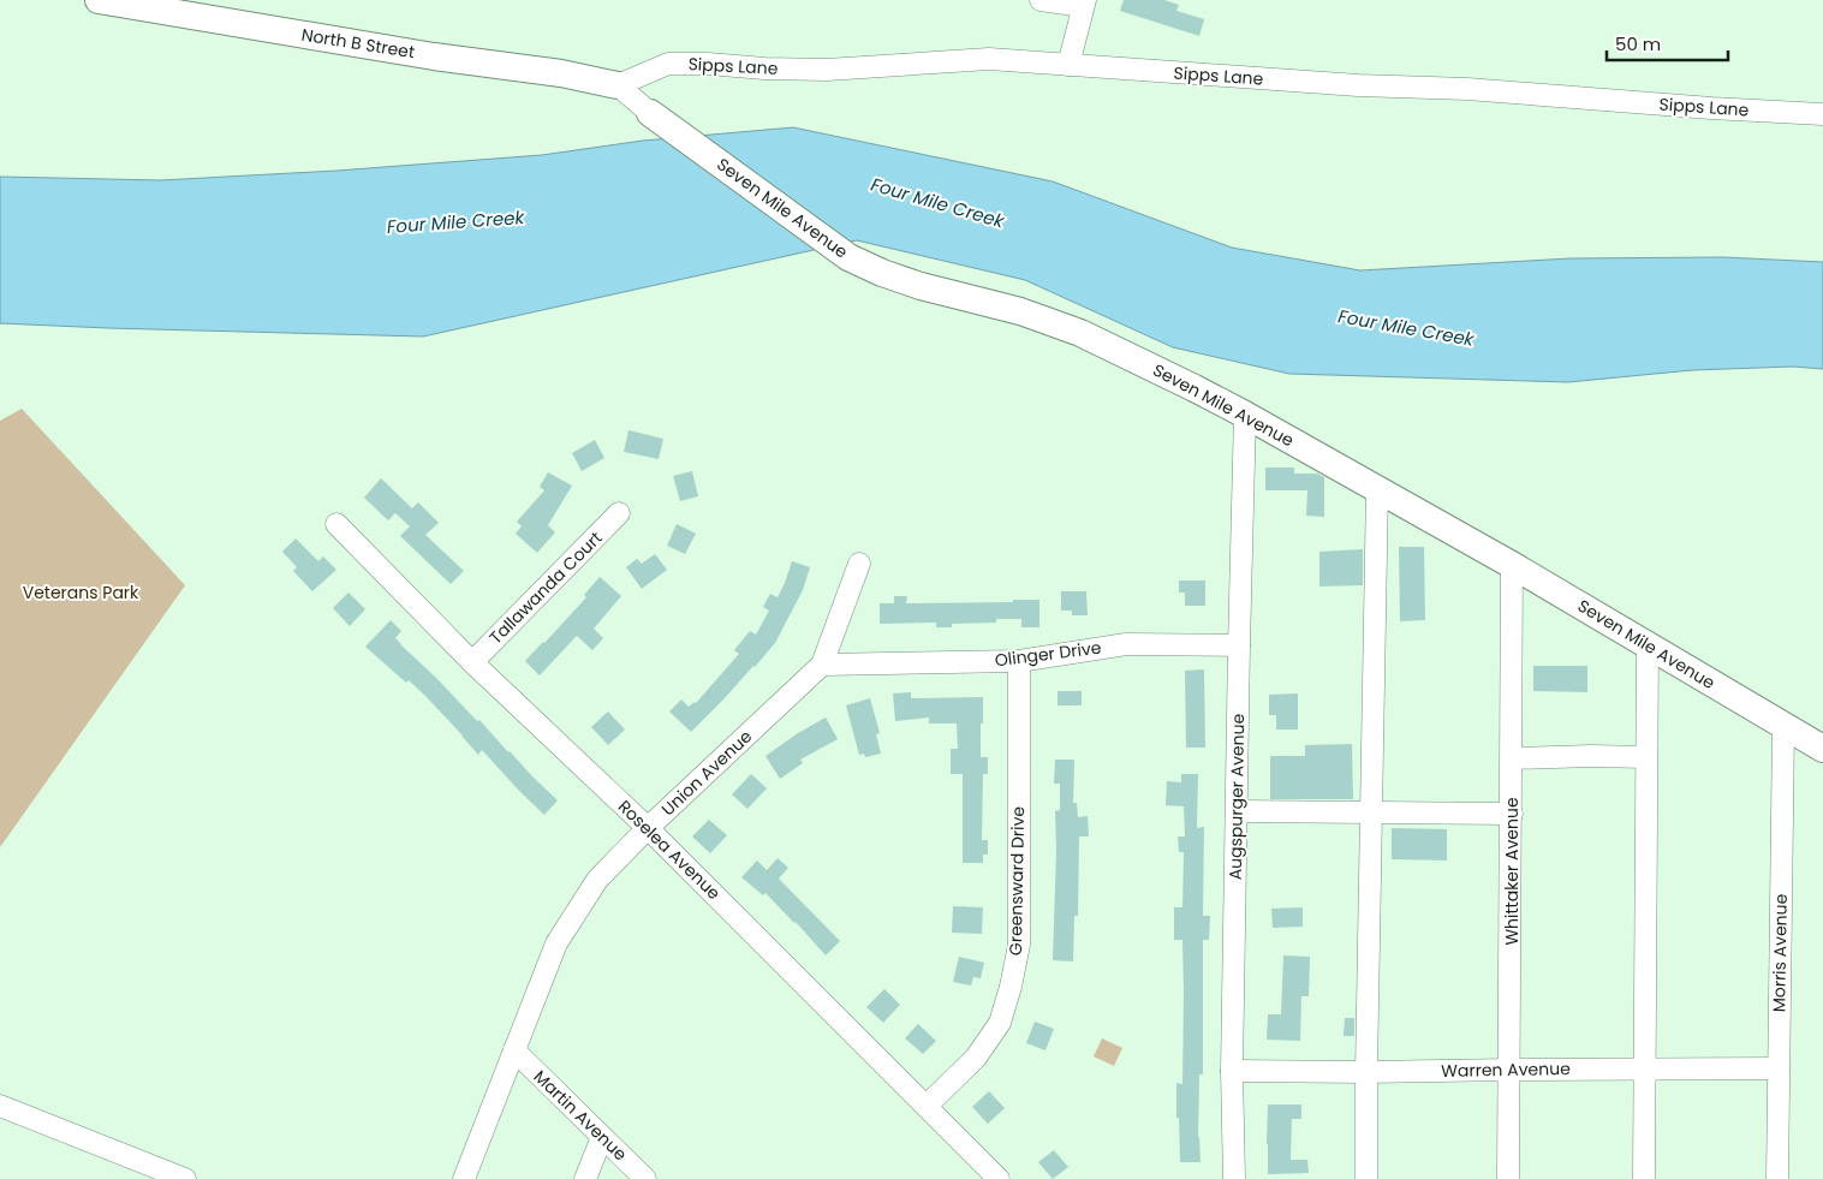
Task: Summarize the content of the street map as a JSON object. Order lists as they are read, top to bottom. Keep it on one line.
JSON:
{"streets":{"main road":["North B Street","Seven Mile Avenue"],"street":["Sipps Lane","Tallawanda Court","Olinger Drive","Union Avenue","Augspurger Avenue","Roselea Avenue","Whittaker Avenue","Greensward Drive","Morris Avenue","Warren Avenue","Martin Avenue"]},"crossings":[["North B Street","Sipps Lane"],["North B Street","Seven Mile Avenue"],["Sipps Lane","Seven Mile Avenue"],["Seven Mile Avenue","Augspurger Avenue"],["Seven Mile Avenue","Whittaker Avenue"],["Seven Mile Avenue","Morris Avenue"],["Tallawanda Court","Roselea Avenue"],["Olinger Drive","Union Avenue"],["Olinger Drive","Augspurger Avenue"],["Olinger Drive","Greensward Drive"],["Union Avenue","Roselea Avenue"],["Union Avenue","Martin Avenue"],["Augspurger Avenue","Warren Avenue"],["Roselea Avenue","Greensward Drive"],["Whittaker Avenue","Warren Avenue"],["Morris Avenue","Warren Avenue"]],"water":["Four Mile Creek"],"parks":["Veterans Park"],"scale_bar":"50 m"}
